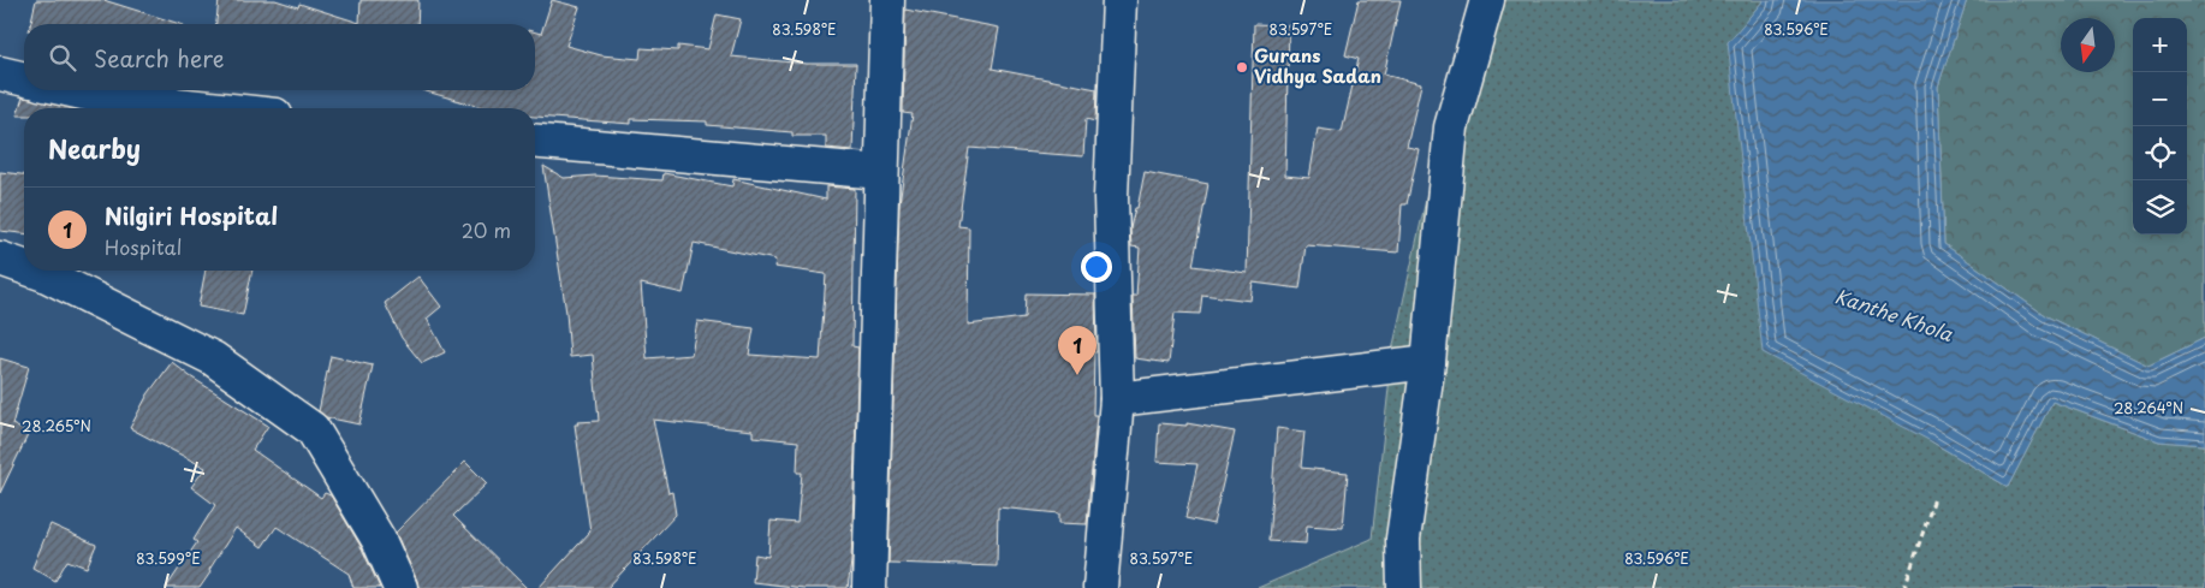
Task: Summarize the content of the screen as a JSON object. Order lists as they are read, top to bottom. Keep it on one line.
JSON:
{"water":["Kanthe Khola"],"places":["Gurans Vidhya Sadan"],"north":"bottom","page":{"map_buttons":["+","−"],"search":"Search here","heading":"Nearby","list":[{"mark":"1","name":"Nilgiri Hospital","note":"Hospital","value":"20 m"}],"pins":"1"},"coordinates":["83.598°E","83.597°E","83.596°E","28.264°N","28.265°N","83.599°E"]}
